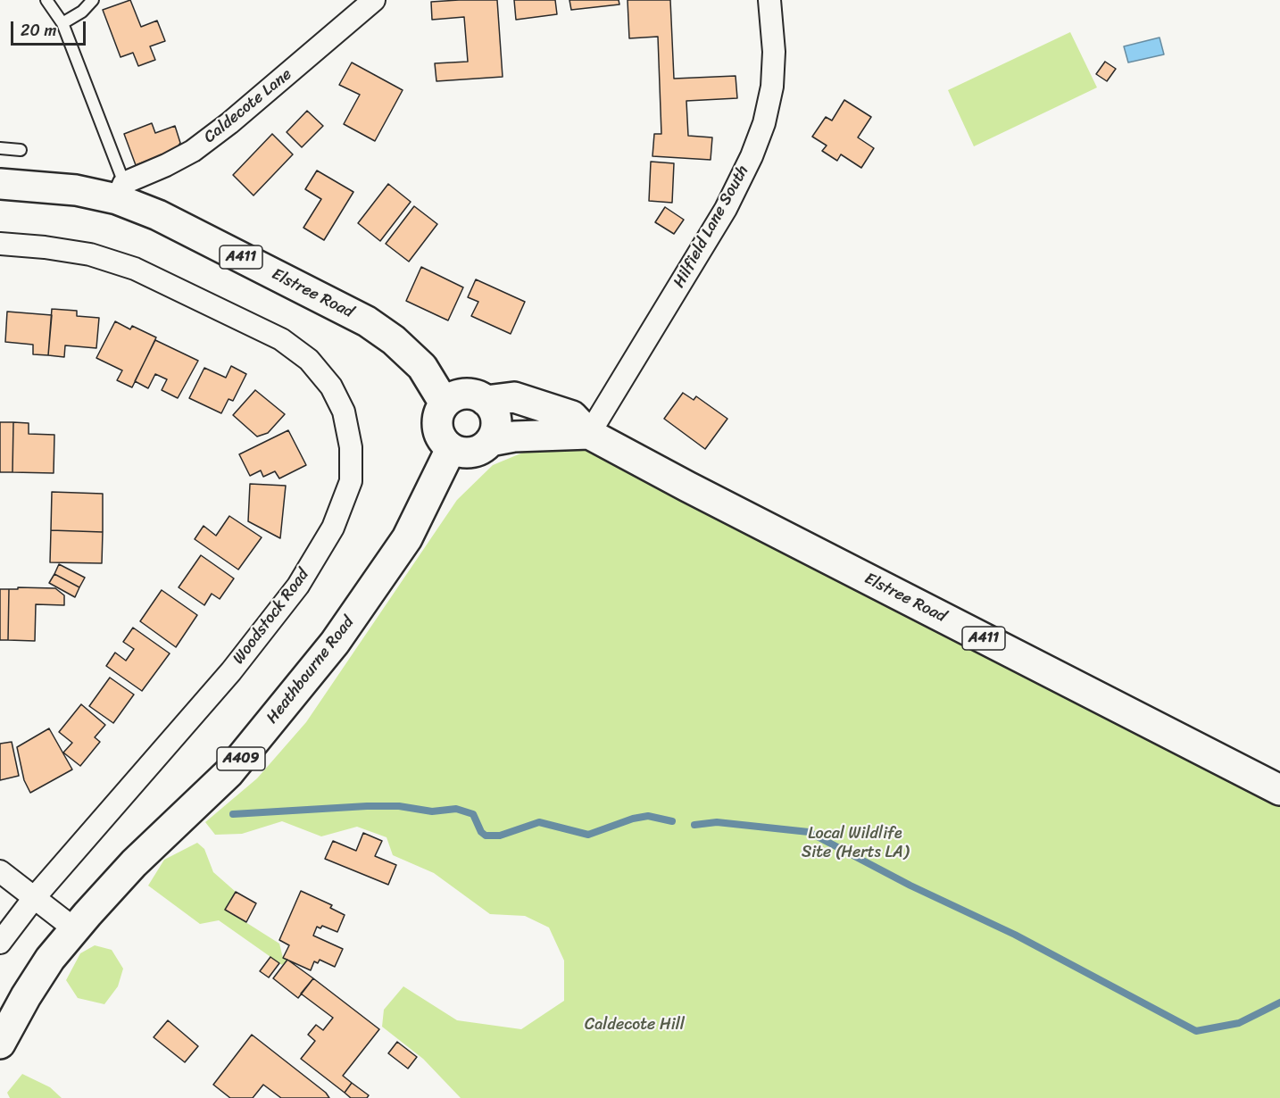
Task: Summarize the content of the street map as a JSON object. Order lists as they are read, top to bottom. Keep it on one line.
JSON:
{"streets":{"main road":["A411","Elstree Road","Heathbourne Road","A409"],"street":["Caldecote Lane","Hilfield Lane South","Woodstock Road"]},"crossings":[["Caldecote Lane","Elstree Road"],["Hilfield Lane South","Elstree Road"],["Elstree Road","Heathbourne Road"]],"parks":["Local Wildlife Site (Herts LA)","Caldecote Hill"],"scale_bar":"20 m"}
